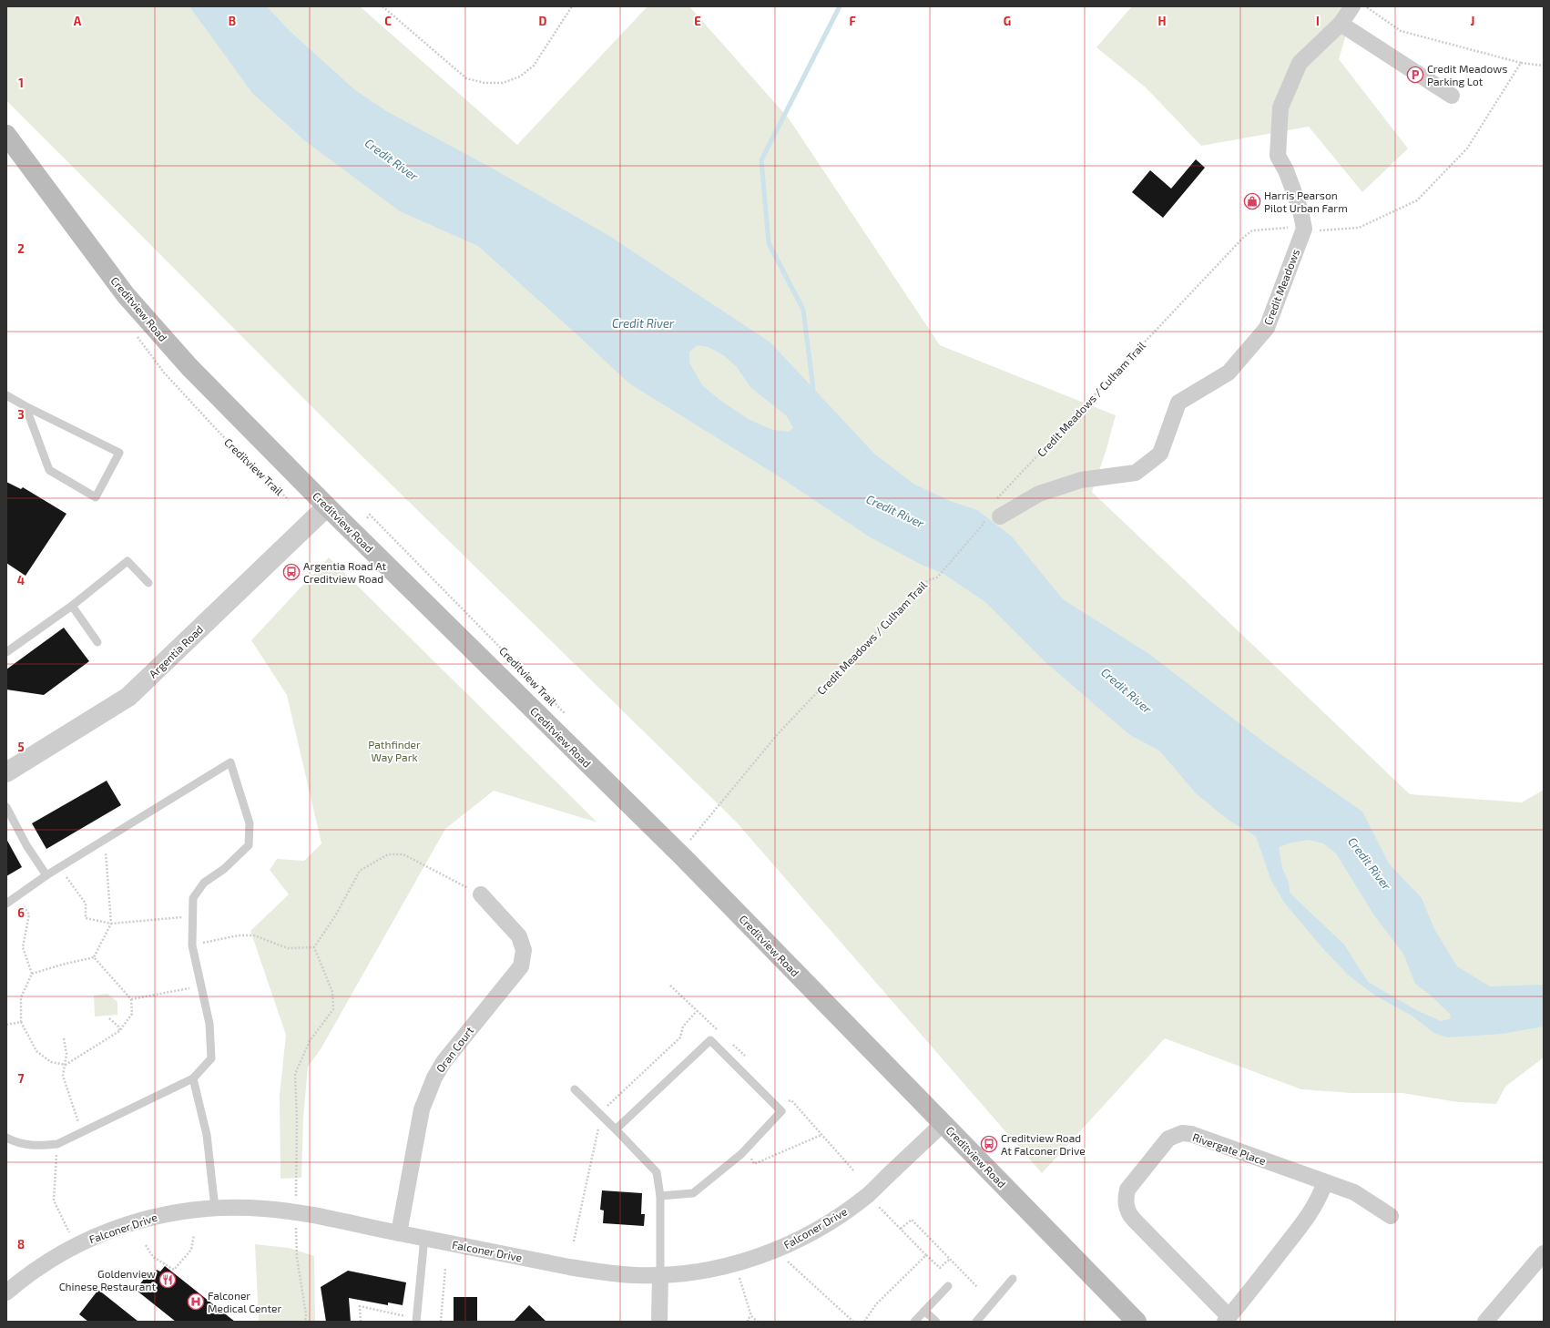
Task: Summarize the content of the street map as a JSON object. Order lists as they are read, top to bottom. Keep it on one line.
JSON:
{"streets":{"main road":["Creditview Road"],"street":["Credit Meadows","Argentia Road","Oran Court","Rivergate Place","Falconer Drive"],"path":["Credit Meadows / Culham Trail","Creditview Trail"]},"crossings":[["Credit Meadows","Credit Meadows / Culham Trail"],["Creditview Road","Argentia Road"],["Creditview Road","Falconer Drive"],["Oran Court","Falconer Drive"]],"water":["Credit River"],"parks":["Pathfinder Way Park"],"places":{"parking":["Credit Meadows Parking Lot"],"shop":["Harris Pearson Pilot Urban Farm"],"bus stop":["Argentia Road At Creditview Road","Creditview Road At Falconer Drive"],"restaurant":["Goldenview Chinese Restaurant"],"hospital":["Falconer Medical Center"]},"grid":{"columns":["A","B","C","D","E","F","G","H","I","J"],"rows":["1","2","3","4","5","6","7","8"]}}
